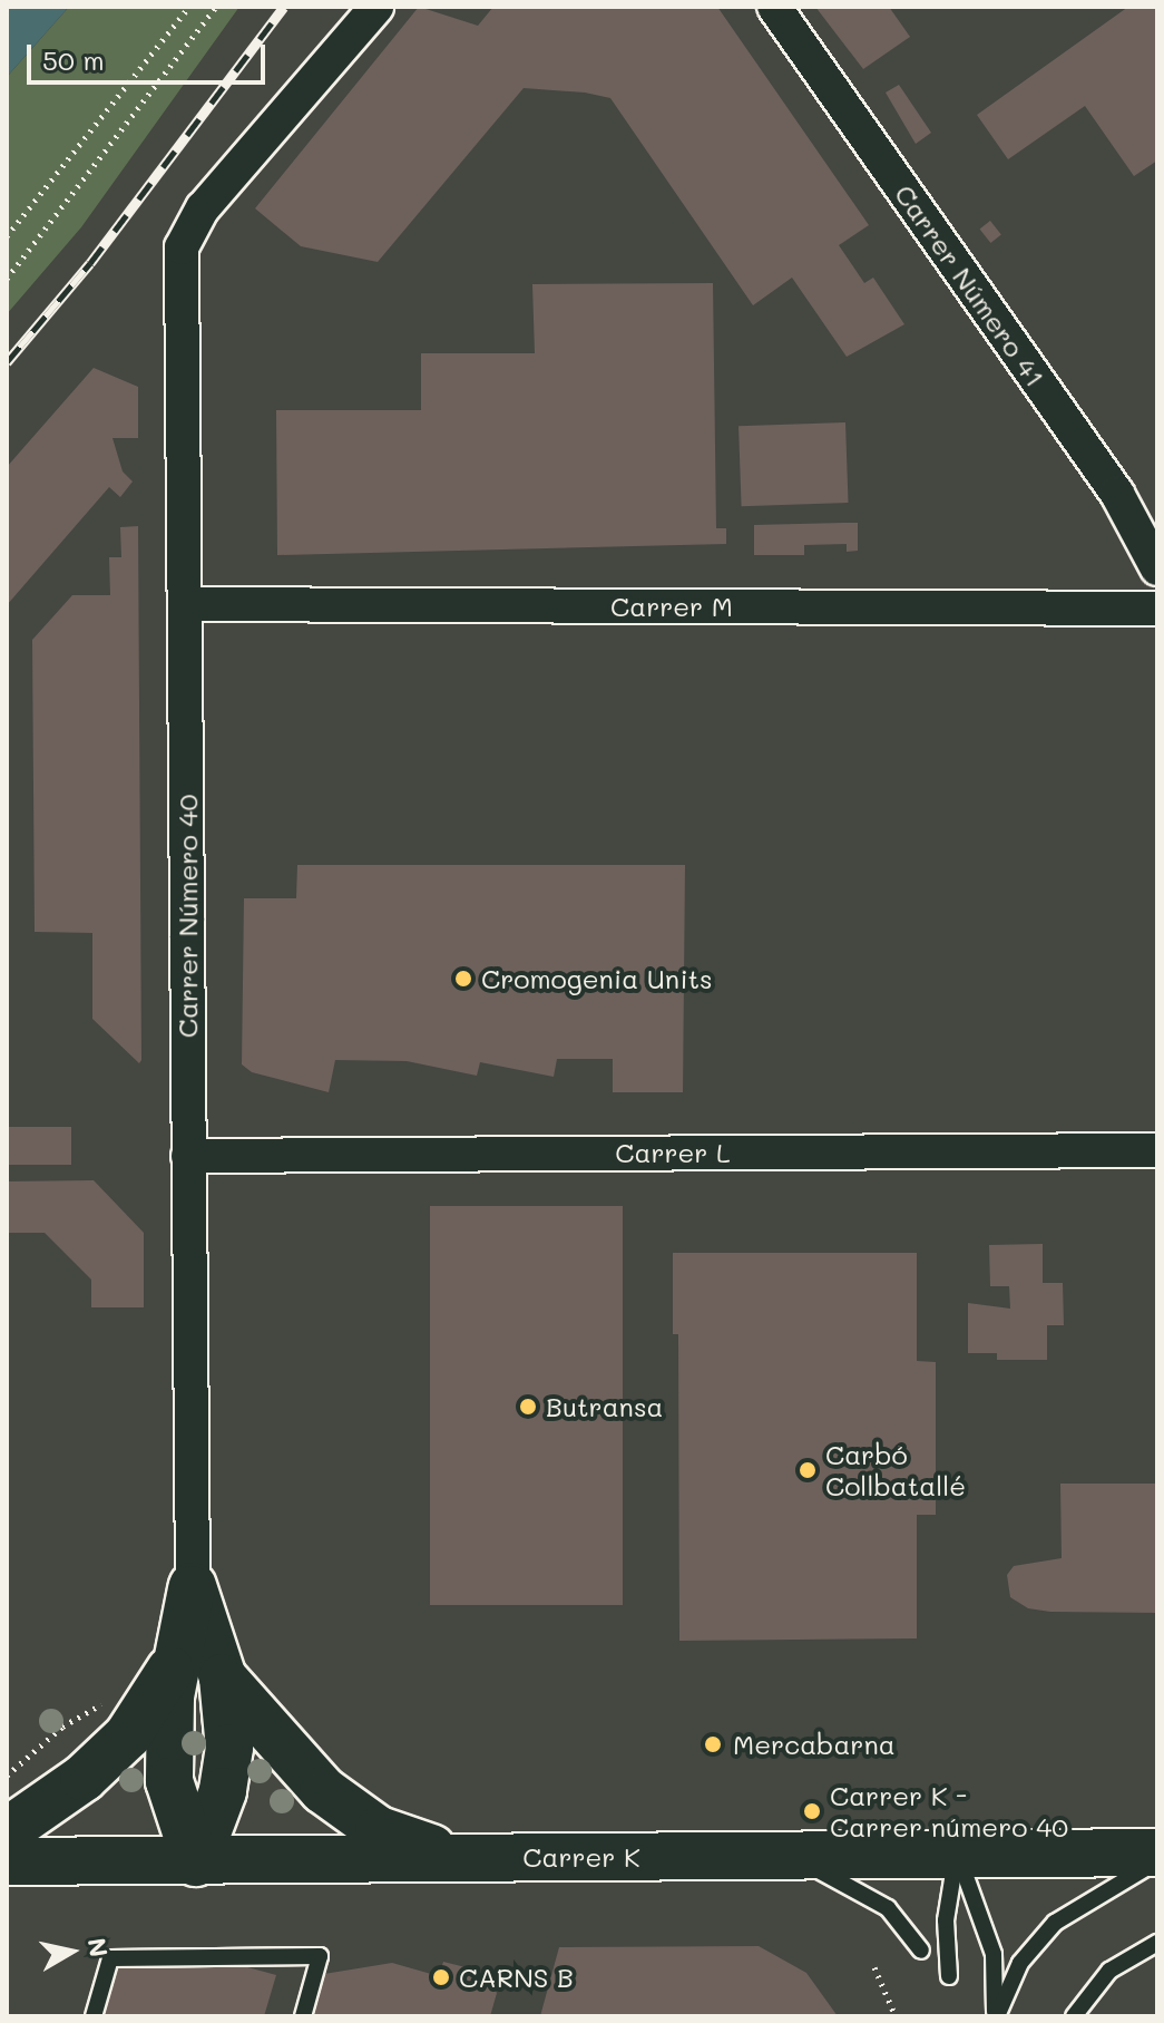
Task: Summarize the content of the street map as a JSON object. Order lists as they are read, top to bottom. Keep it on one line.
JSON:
{"streets":{"main road":["Carrer K"],"street":["Carrer Número 41","Carrer M","Carrer Número 40","Carrer L"]},"crossings":[["Carrer M","Carrer Número 40"],["Carrer Número 40","Carrer L"]],"places":["Cromogenia Units","Butransa","Carbó Collbatallé","Mercabarna","Carrer K - Carrer número 40","CARNS B"],"scale_bar":"50 m","north":"right"}
